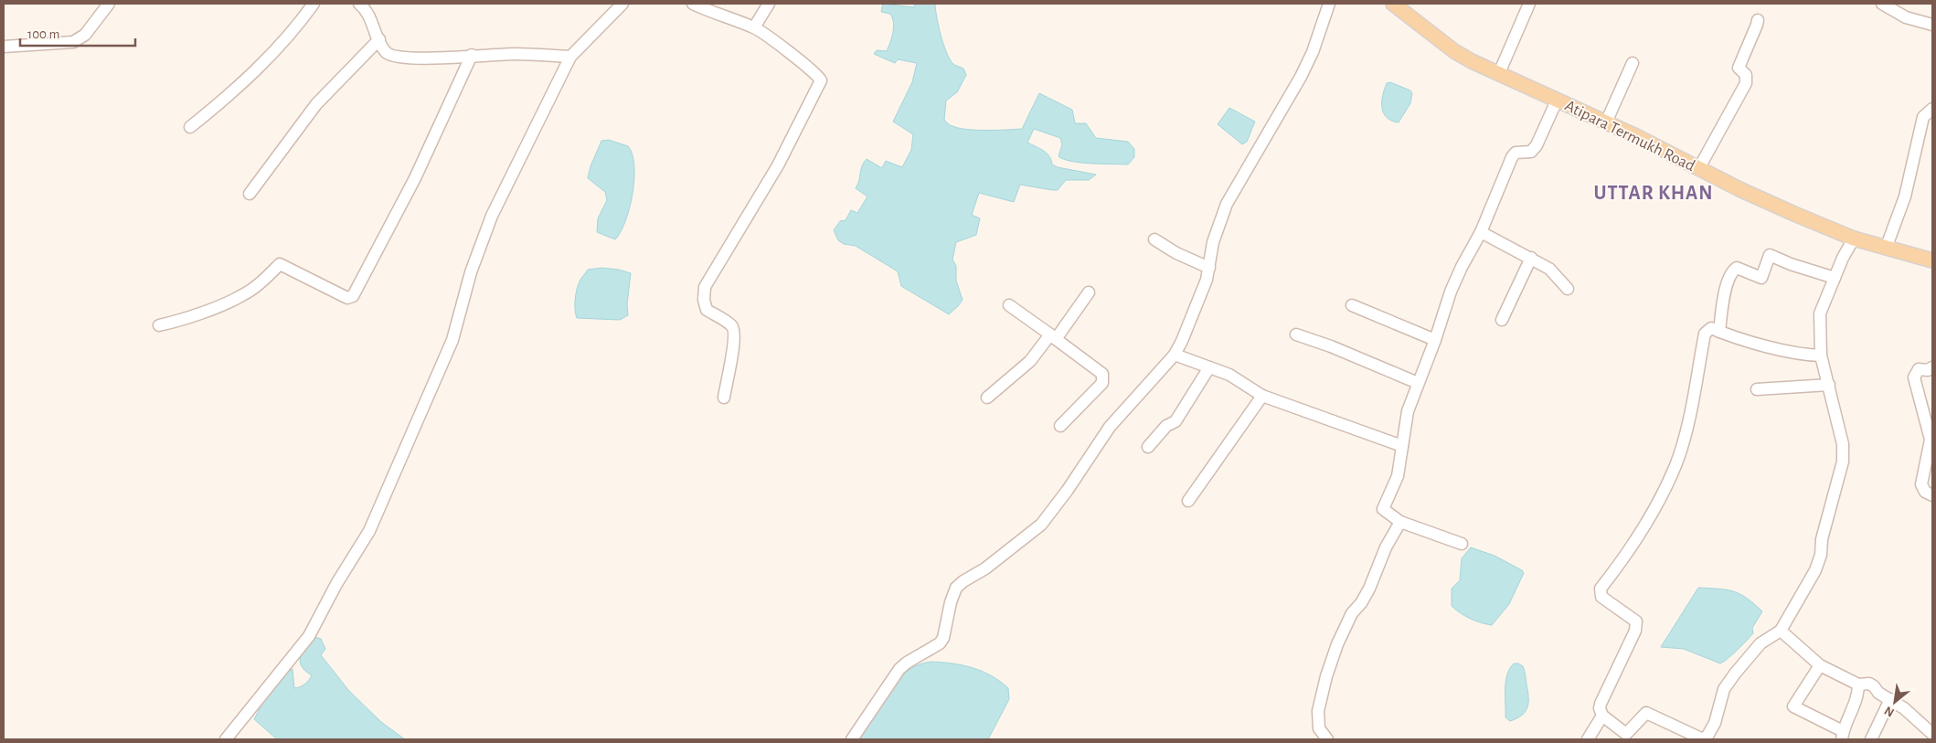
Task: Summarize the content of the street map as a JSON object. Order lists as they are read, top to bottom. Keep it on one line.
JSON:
{"streets":{"main road":["Atipara Termukh Road"]},"districts":["UTTAR KHAN"],"scale_bar":"100 m","north":"bottom left"}
